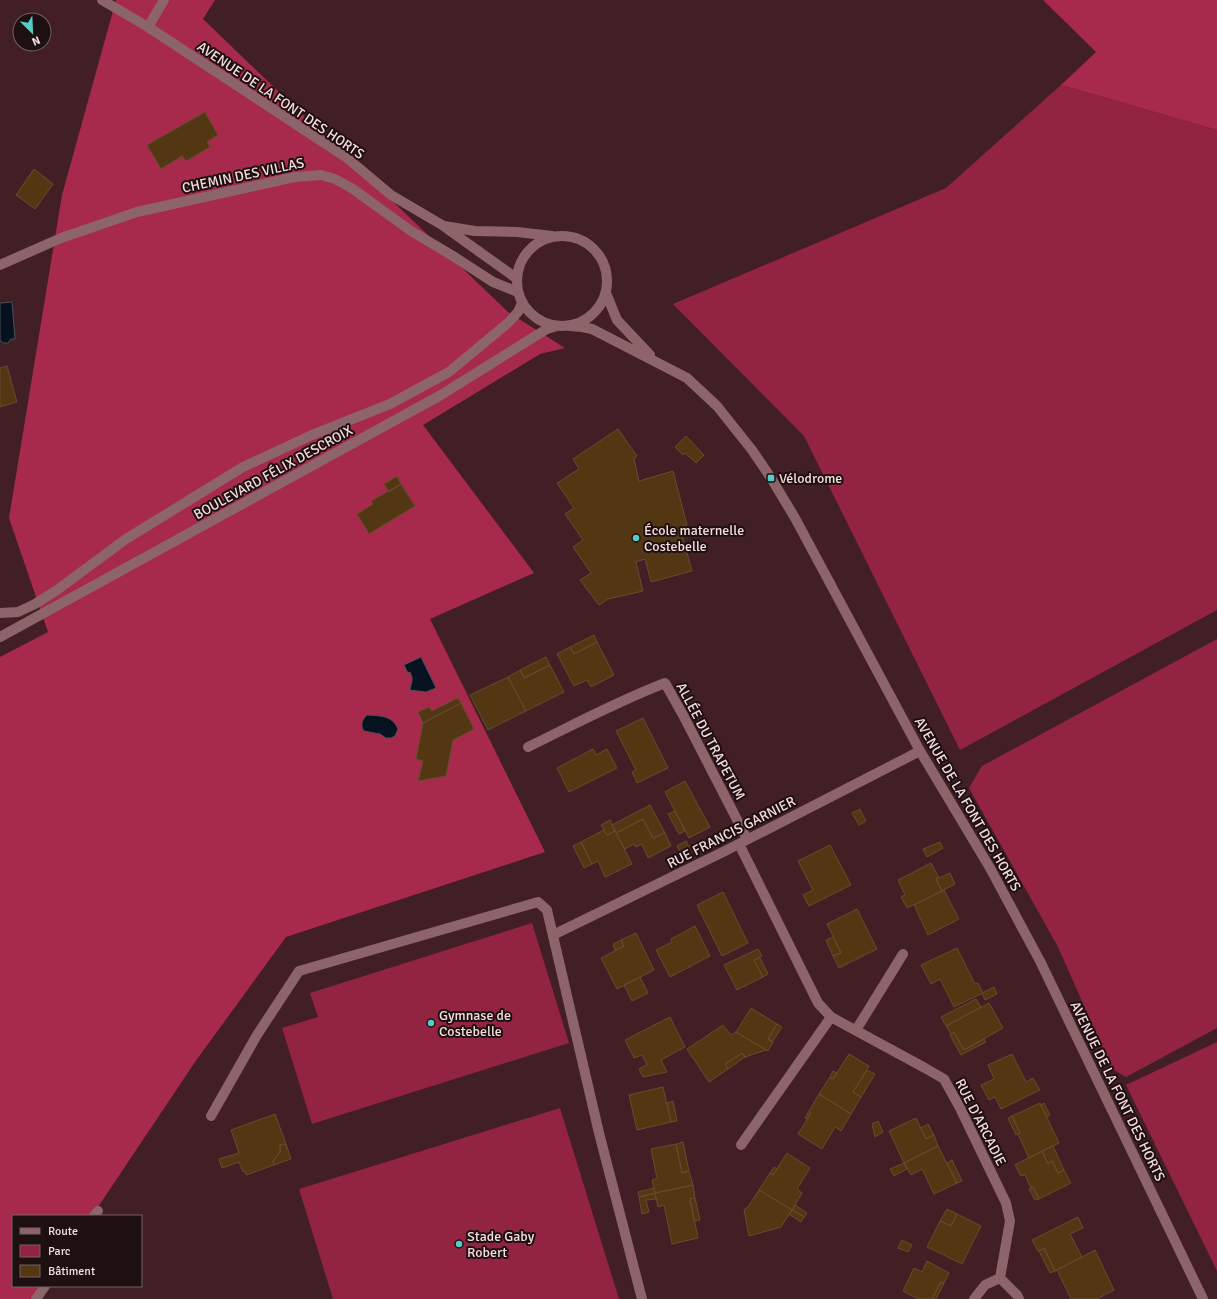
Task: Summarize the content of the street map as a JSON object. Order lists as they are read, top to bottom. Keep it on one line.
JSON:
{"streets":{"street":["AVENUE DE LA FONT DES HORTS","CHEMIN DES VILLAS","BOULEVARD FÉLIX DESCROIX","ALLÉE DU TRAPETUM","RUE FRANCIS GARNIER","RUE D'ARCADIE"]},"crossings":[["AVENUE DE LA FONT DES HORTS","CHEMIN DES VILLAS"],["AVENUE DE LA FONT DES HORTS","BOULEVARD FÉLIX DESCROIX"],["AVENUE DE LA FONT DES HORTS","RUE FRANCIS GARNIER"],["CHEMIN DES VILLAS","BOULEVARD FÉLIX DESCROIX"],["ALLÉE DU TRAPETUM","RUE FRANCIS GARNIER"],["ALLÉE DU TRAPETUM","RUE D'ARCADIE"],["RUE FRANCIS GARNIER","RUE D'ARCADIE"]],"places":{"transit":["Vélodrome"],"other":["École maternelle Costebelle","Gymnase de Costebelle","Stade Gaby Robert"]},"legend":["Route","Parc","Bâtiment"],"north":"bottom right"}
